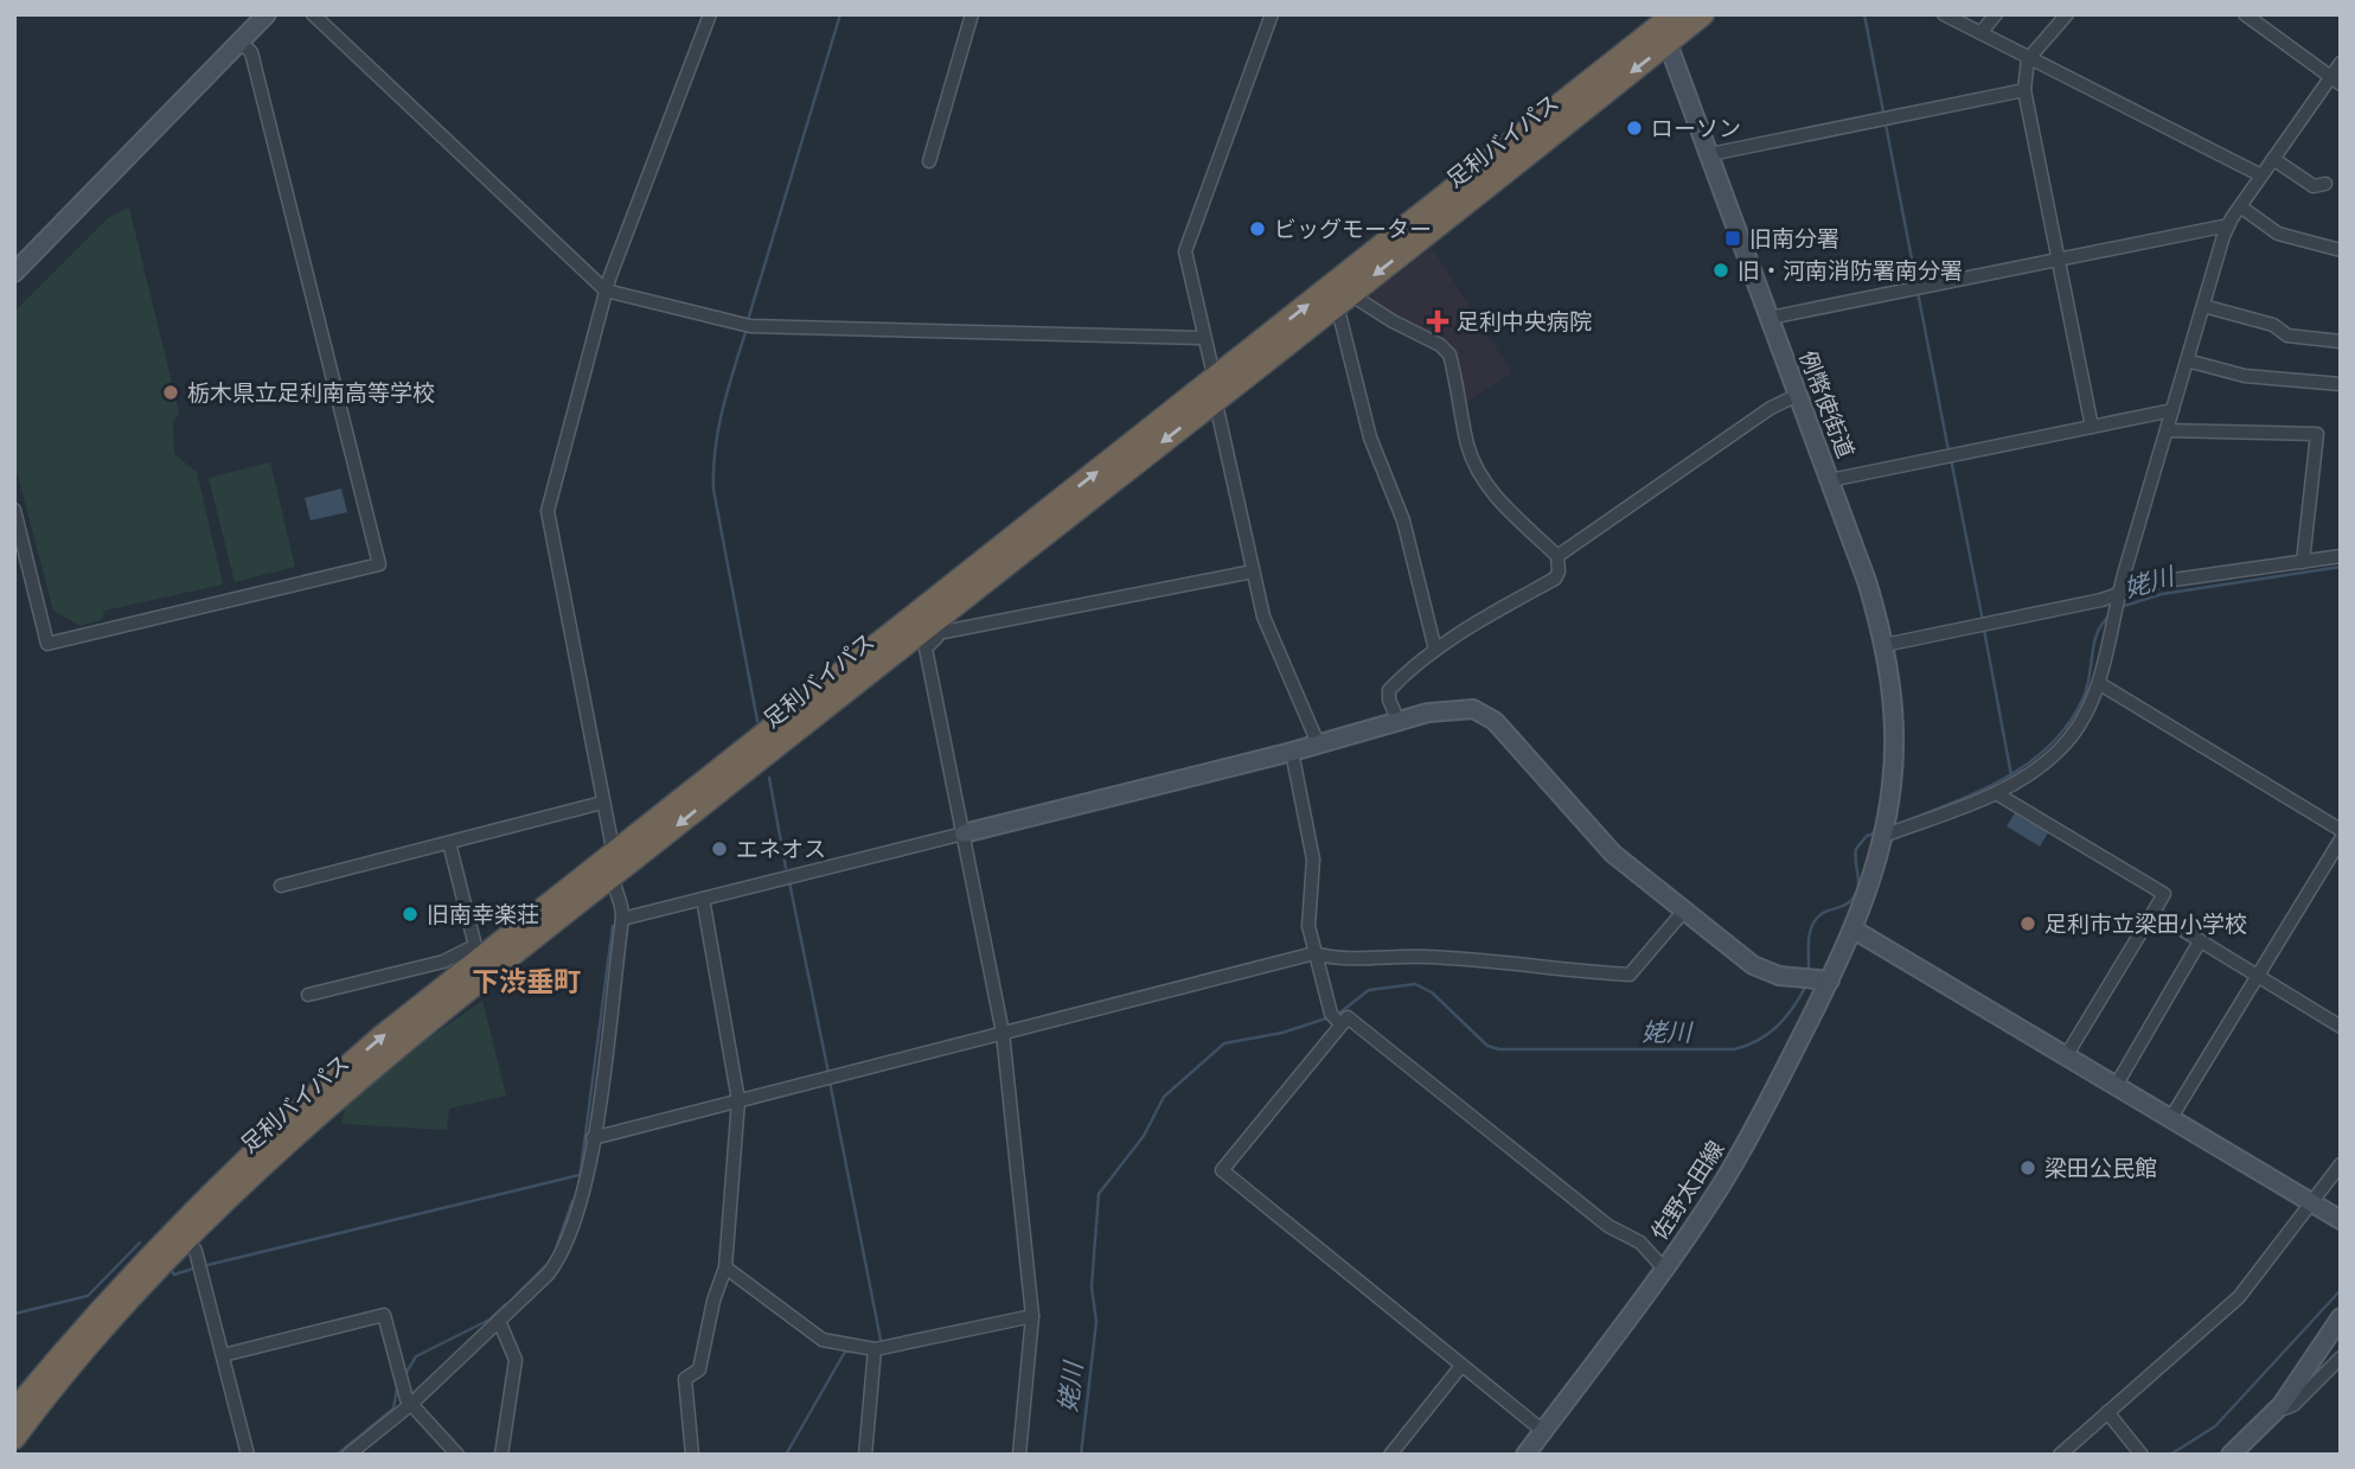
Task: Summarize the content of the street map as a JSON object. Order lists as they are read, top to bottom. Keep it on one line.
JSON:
{"streets":{"highway":["足利バイパス"],"street":["例幣使街道","佐野太田線"]},"crossings":[["足利バイパス","例幣使街道"],["例幣使街道","佐野太田線"]],"districts":["下渋垂町"],"water":["姥川"],"places":{"other":["ローソン","ビッグモーター","旧・河南消防署南分署","栃木県立足利南高等学校","エネオス","旧南幸楽荘","足利市立梁田小学校","梁田公民館"],"transit":["旧南分署"],"health":["足利中央病院"]}}
